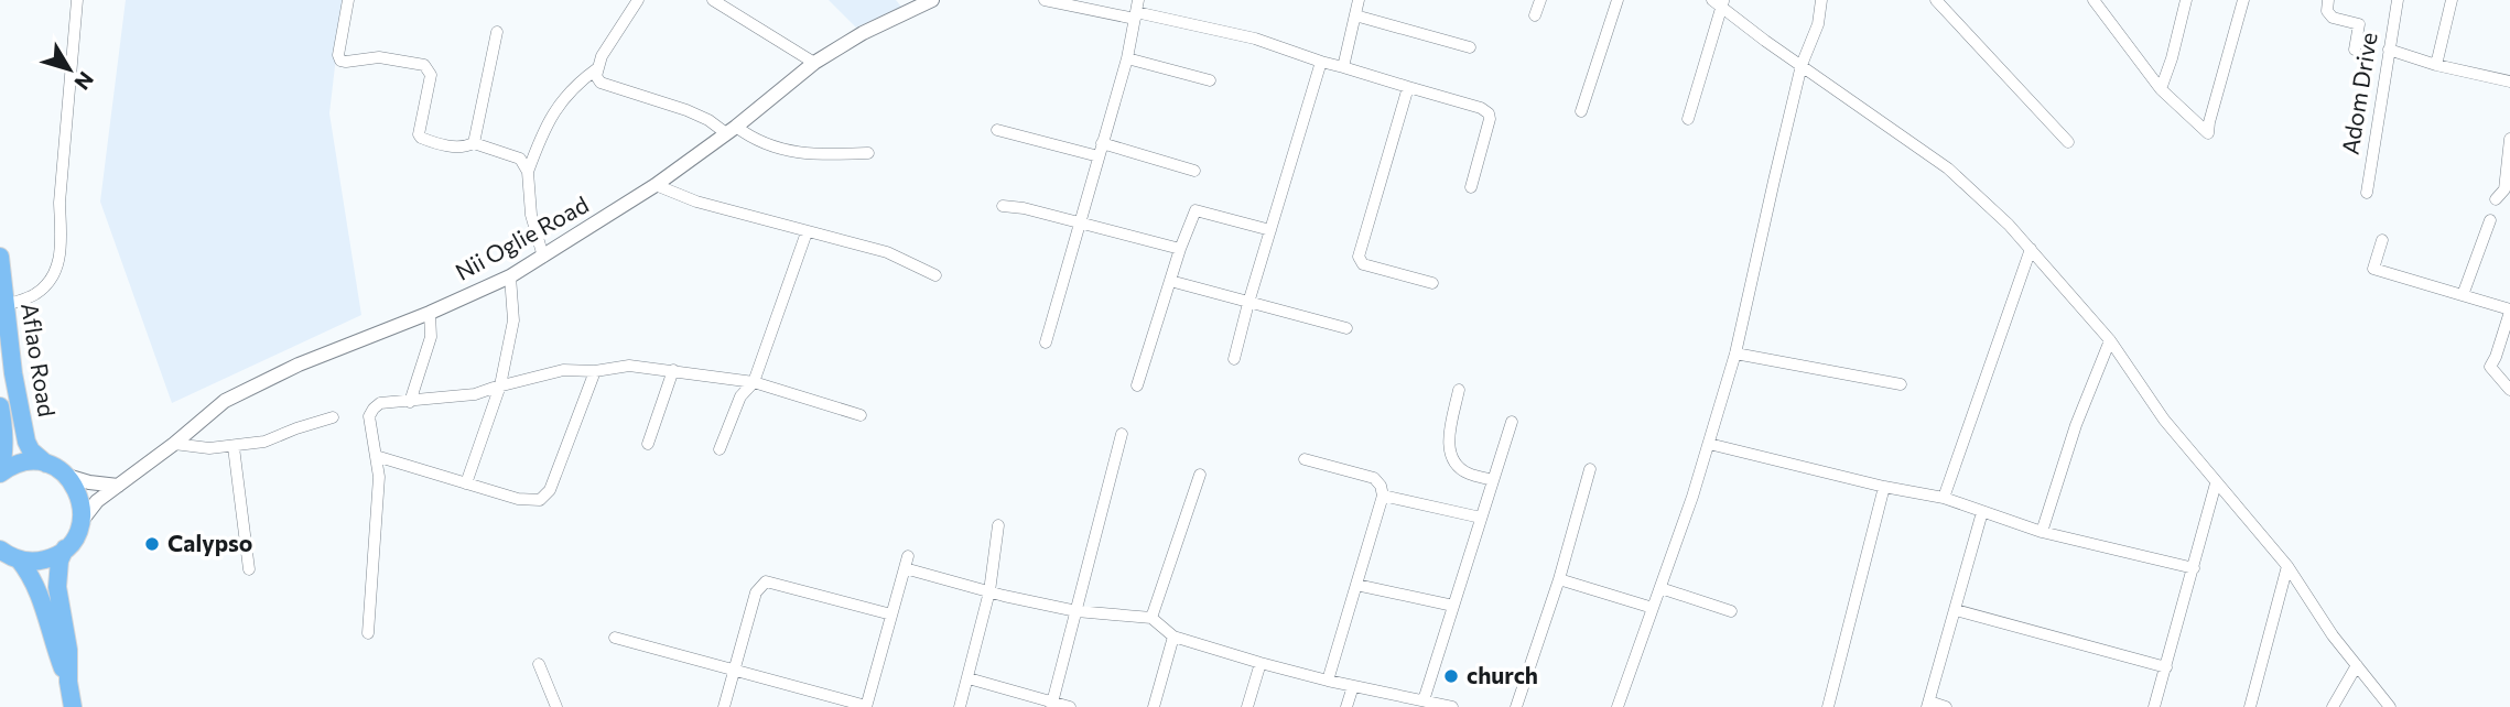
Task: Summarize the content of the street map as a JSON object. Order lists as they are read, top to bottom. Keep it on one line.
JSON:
{"streets":{"highway":["Aflao Road"],"street":["Adom Drive","Nii Oglie Road"]},"places":["Calypso","church"],"north":"bottom right"}
